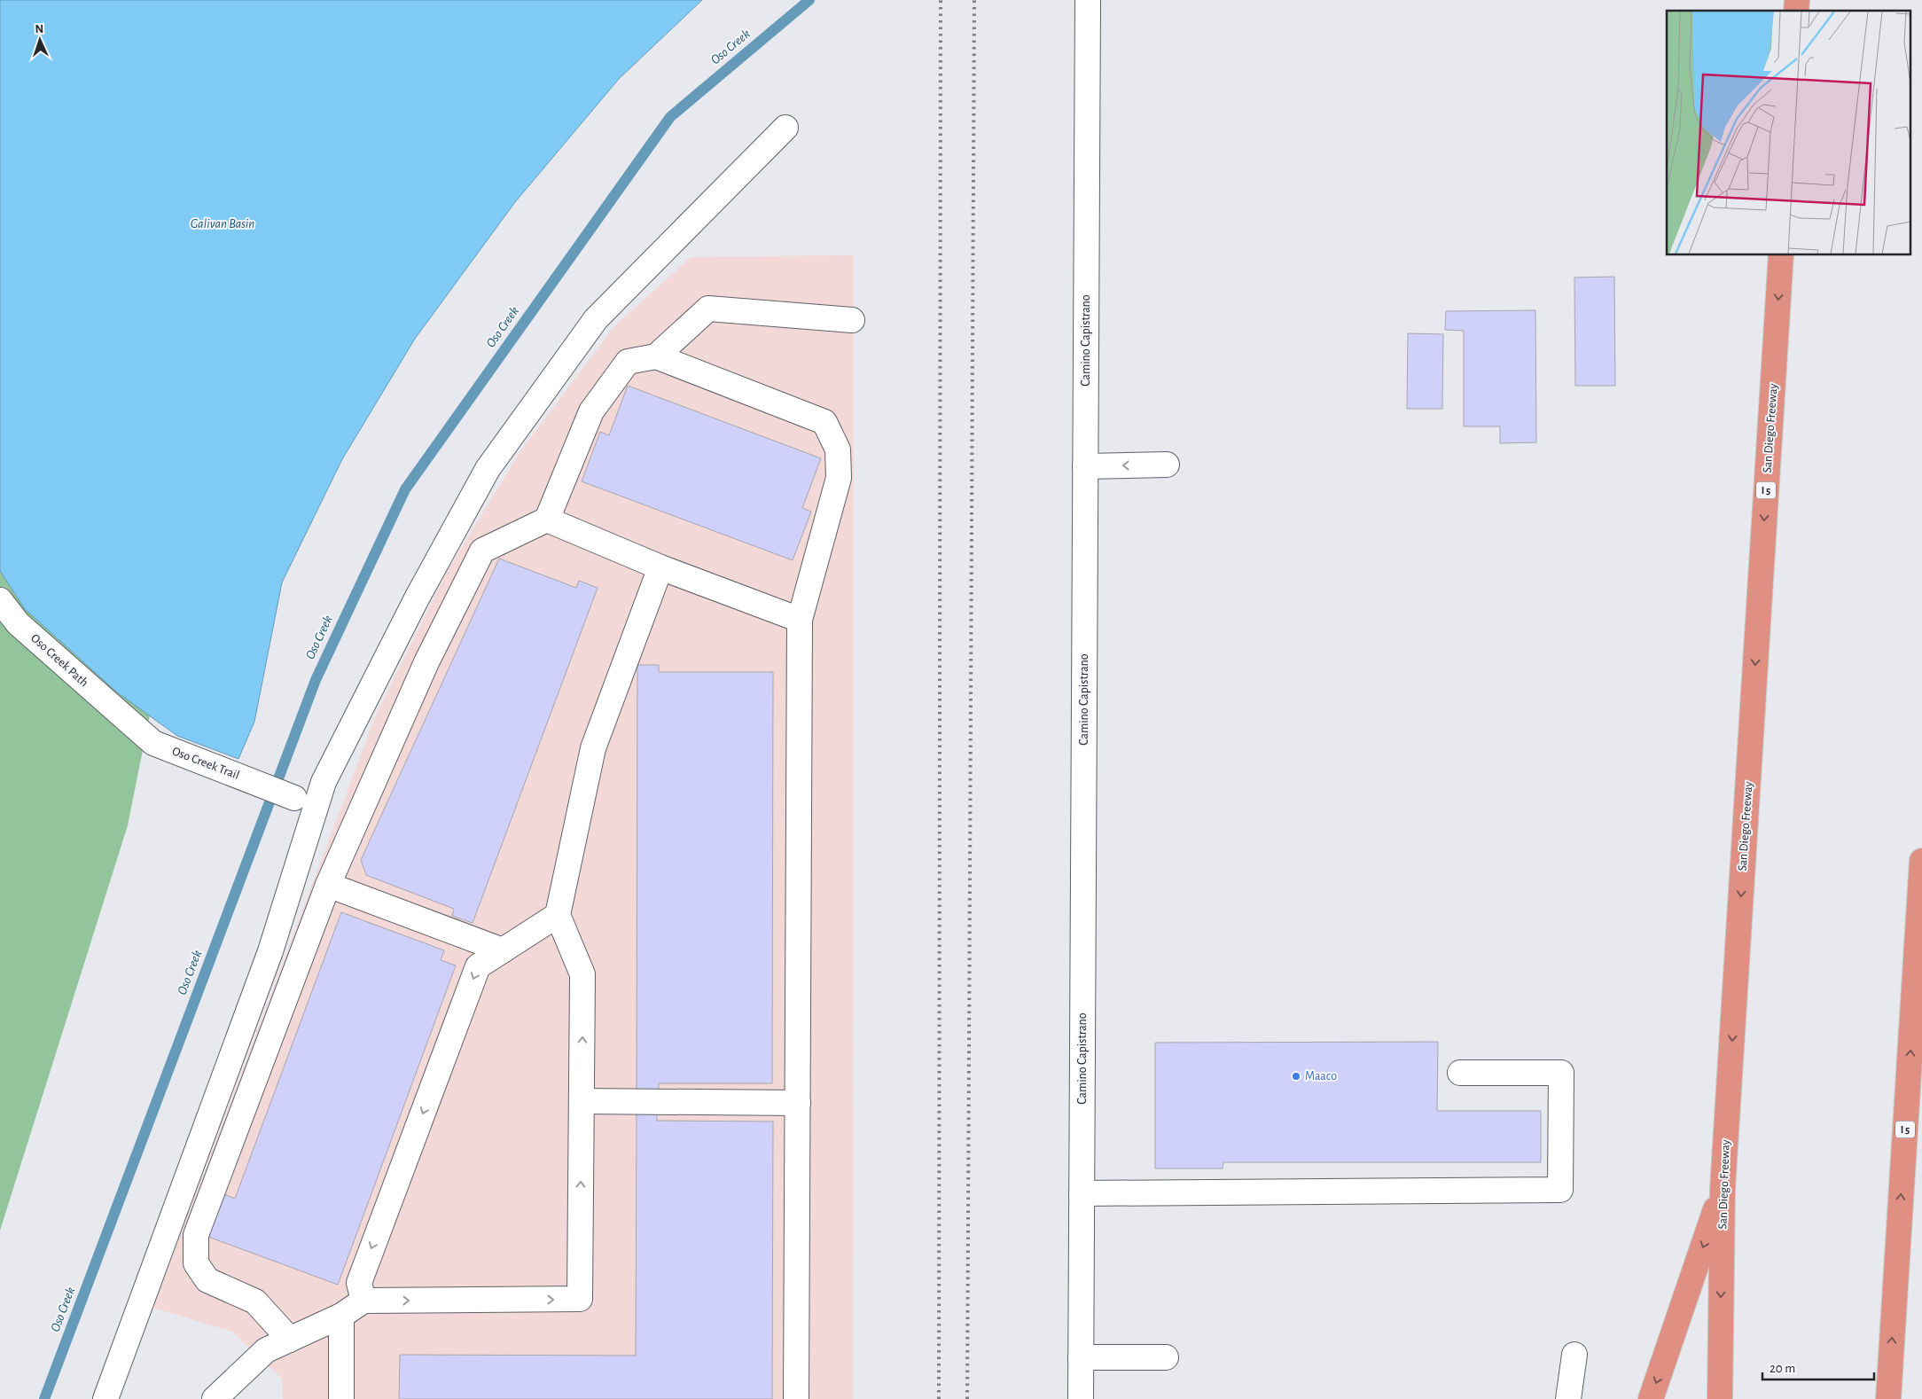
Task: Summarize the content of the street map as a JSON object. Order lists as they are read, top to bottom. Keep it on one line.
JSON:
{"streets":{"highway":["San Diego Freeway","I 5"],"street":["Camino Capistrano","Oso Creek Path","Oso Creek Trail"]},"crossings":[["Oso Creek Path","Oso Creek Trail"]],"water":["Oso Creek","Galivan Basin"],"places":["Maaco"],"scale_bar":"20 m","north":"top"}
